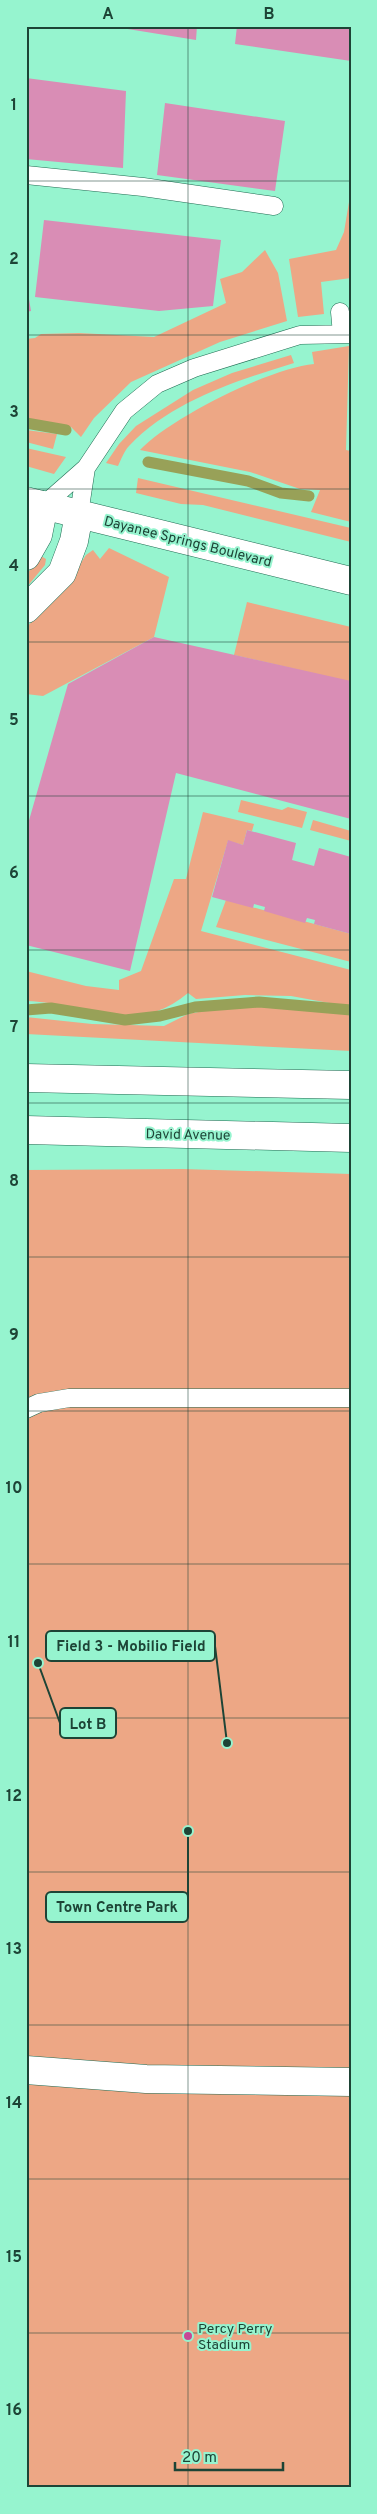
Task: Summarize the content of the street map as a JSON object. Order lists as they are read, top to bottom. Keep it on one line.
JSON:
{"streets":{"street":["Dayanee Springs Boulevard","David Avenue"]},"places":["Lot B","Field 3 - Mobilio Field","Town Centre Park","Percy Perry Stadium"],"scale_bar":"20 m","grid":{"columns":["A","B"],"rows":["1","2","3","4","5","6","7","8","9","10","11","12","13","14","15","16"]}}
